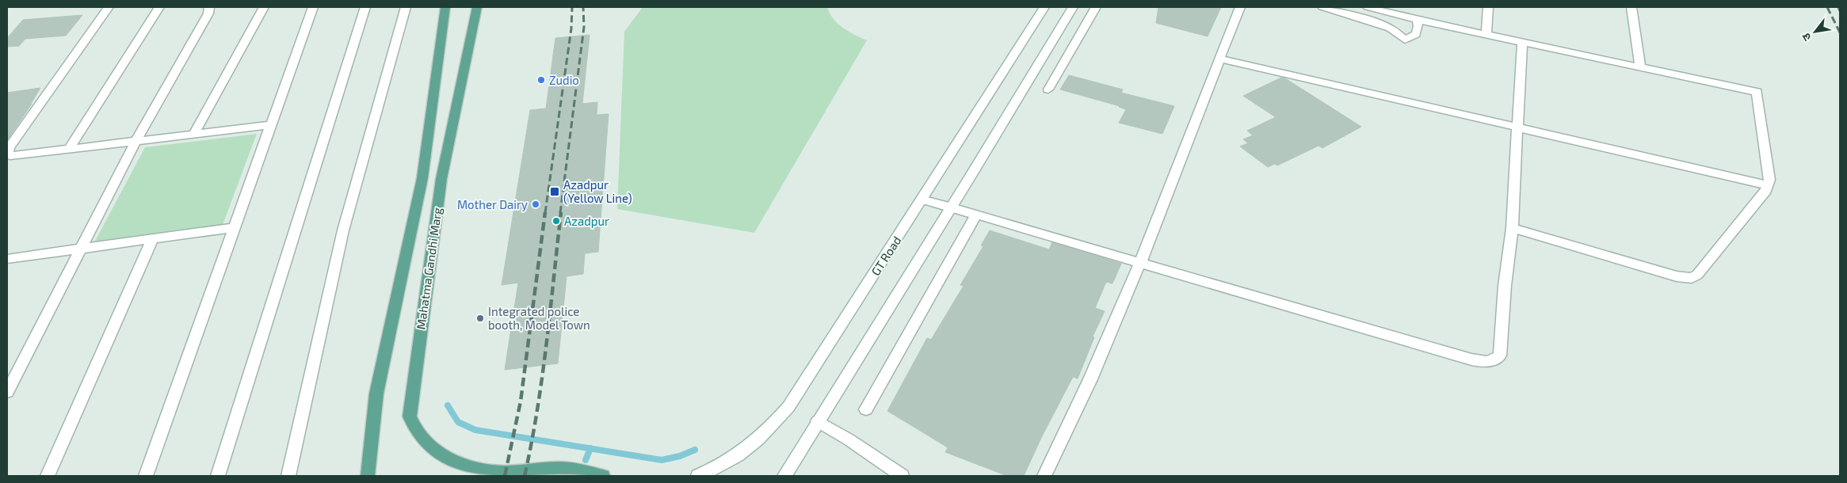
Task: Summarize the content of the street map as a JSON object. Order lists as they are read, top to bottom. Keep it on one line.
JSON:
{"streets":{"main road":["Mahatma Gandhi Marg"],"street":["GT Road"]},"places":{"other":["Zudio","Mother Dairy","Azadpur","Integrated police booth, Model Town"],"transit":["Azadpur (Yellow Line)"]},"north":"bottom left"}
